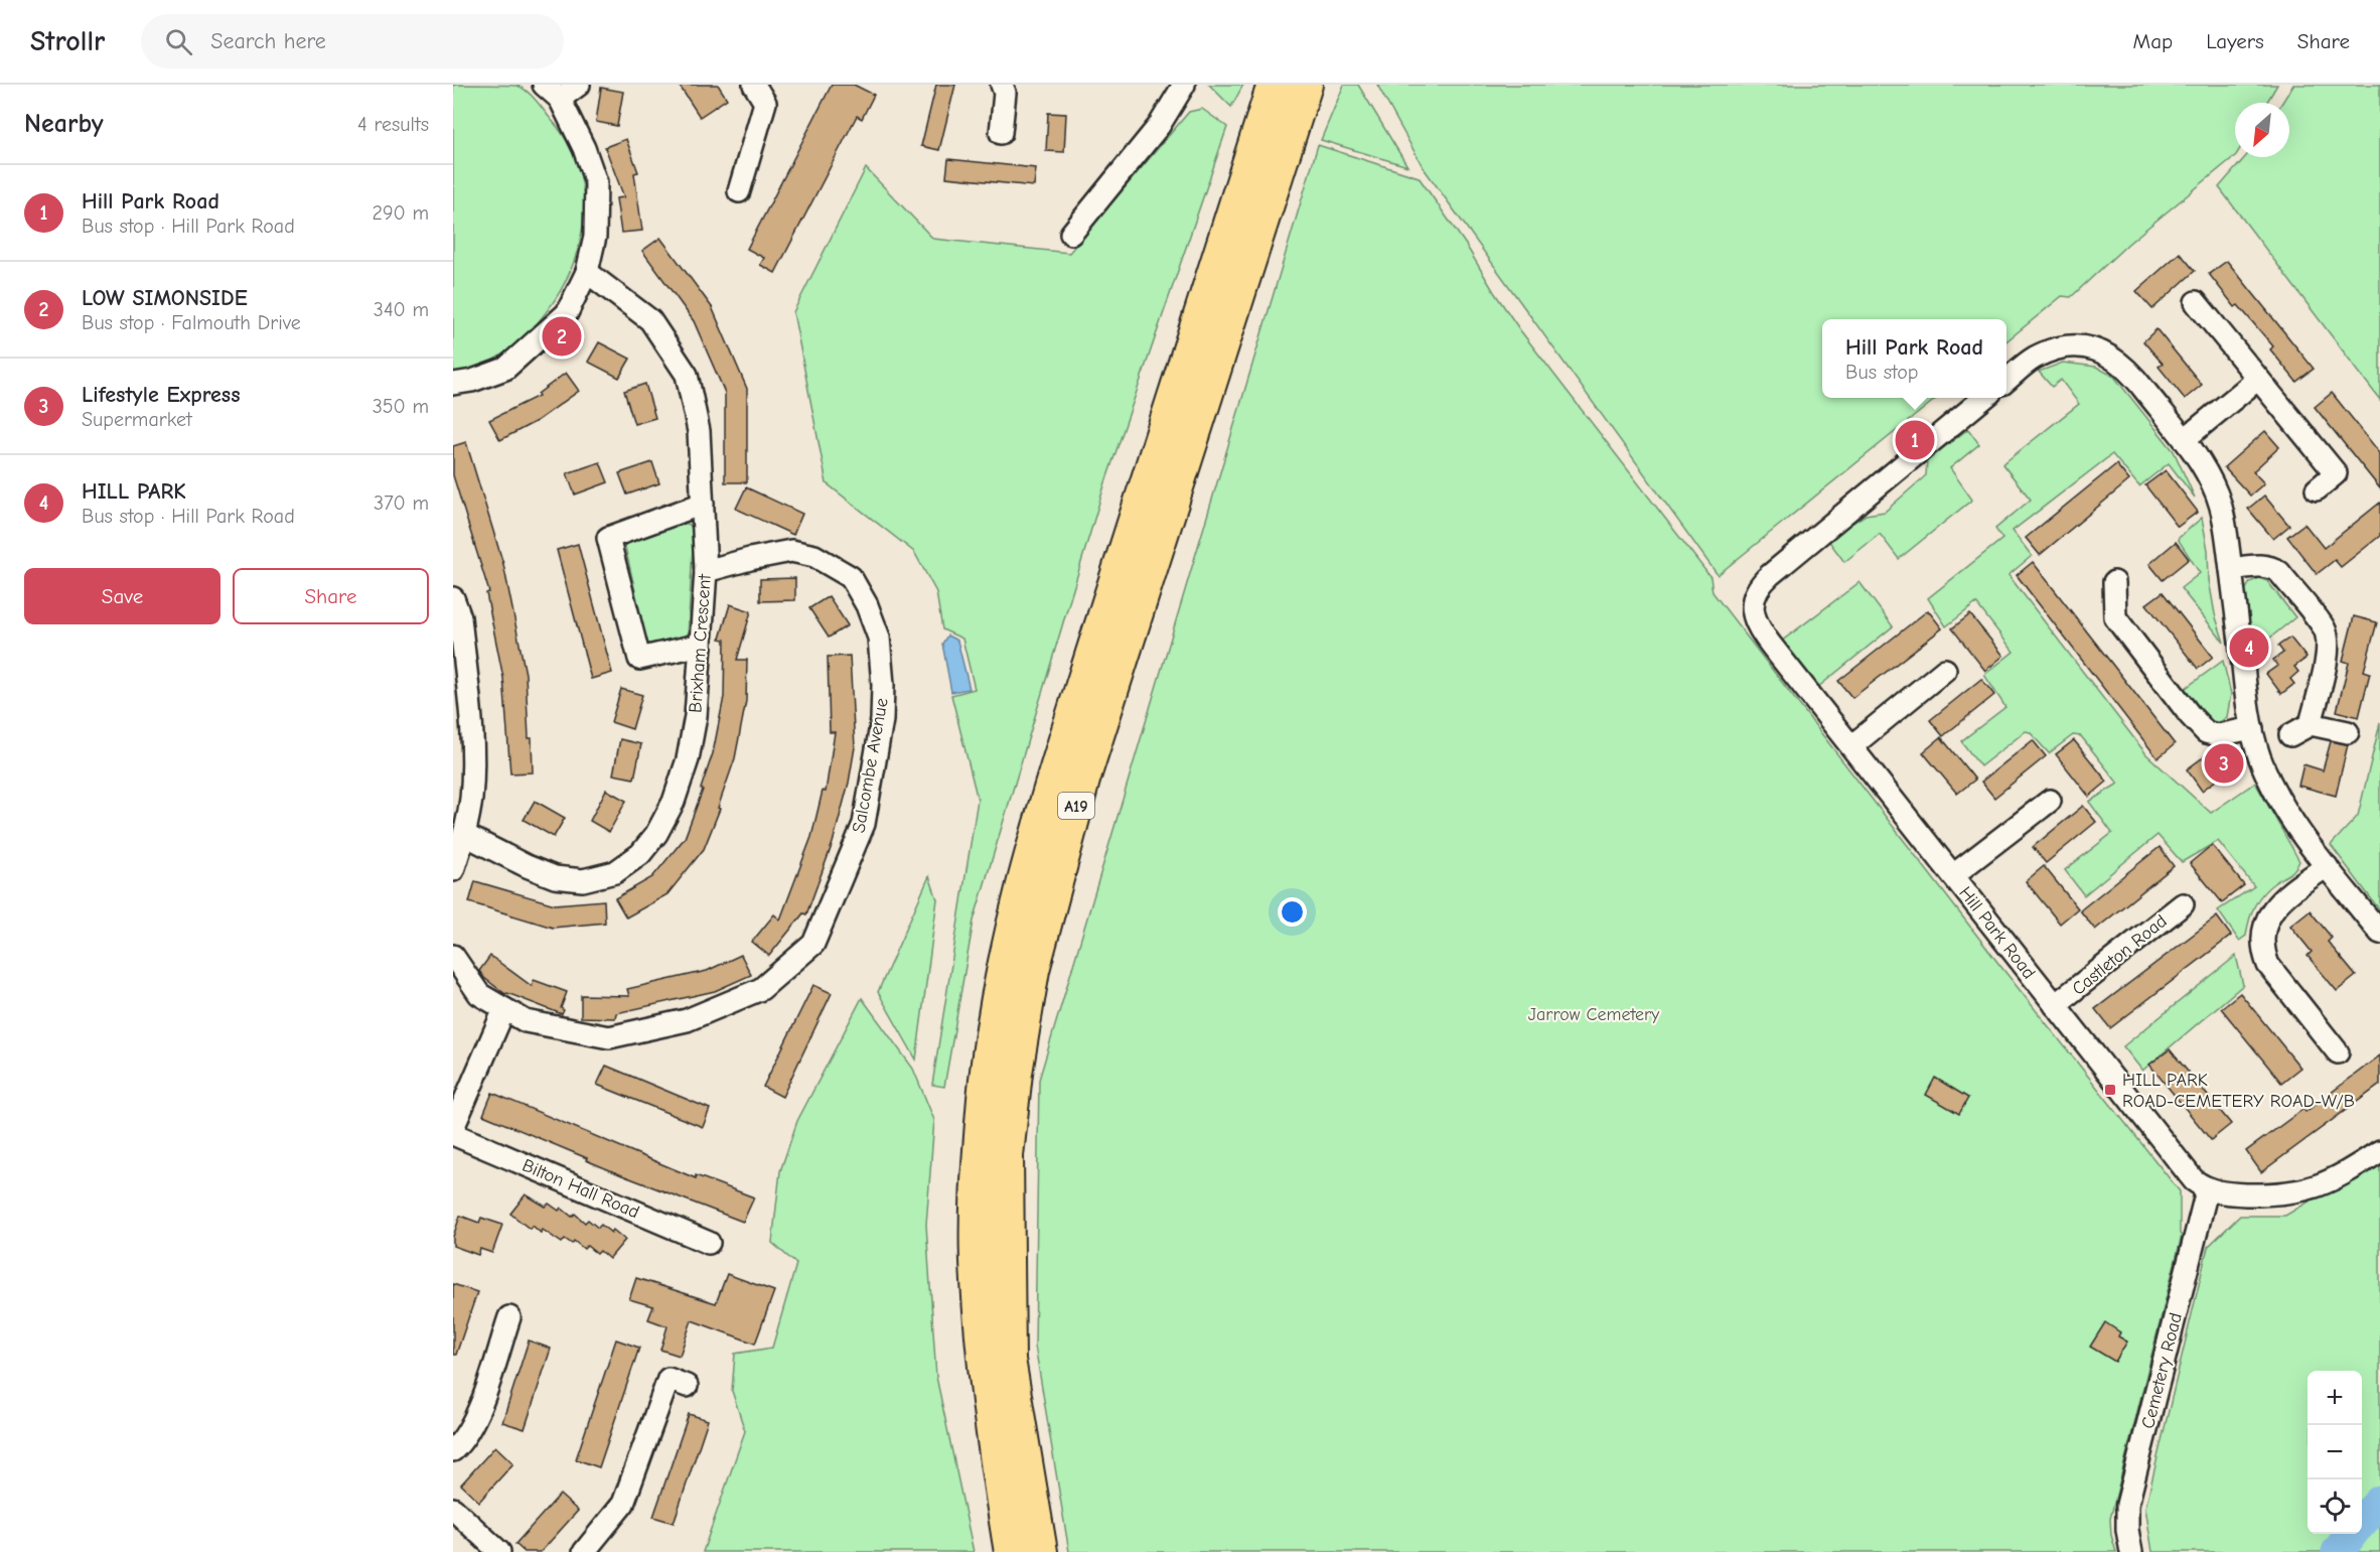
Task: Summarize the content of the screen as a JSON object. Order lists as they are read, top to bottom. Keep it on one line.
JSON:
{"streets":{"highway":["A19"],"street":["Brixham Crescent","Salcombe Avenue","Hill Park Road","Castleton Road","Bilton Hall Road","Cemetery Road"]},"crossings":[["Brixham Crescent","Salcombe Avenue"],["Hill Park Road","Castleton Road"],["Hill Park Road","Cemetery Road"]],"parks":["Jarrow Cemetery"],"places":{"transit":["HILL PARK ROAD-CEMETERY ROAD-W/B"]},"north":"bottom left","page":{"header":"Strollr","search":"Search here","nav":["Map","Layers","Share"],"heading":["Nearby","4 results"],"list":[{"mark":"1","name":"Hill Park Road","note":"Bus stop · Hill Park Road","value":"290 m"},{"mark":"2","name":"LOW SIMONSIDE","note":"Bus stop · Falmouth Drive","value":"340 m"},{"mark":"3","name":"Lifestyle Express","note":"Supermarket","value":"350 m"},{"mark":"4","name":"HILL PARK","note":"Bus stop · Hill Park Road","value":"370 m"}],"pins":["2","1","4","3"],"popup":["Hill Park Road","Bus stop"],"buttons":["Save","Share"],"map_buttons":["+","−"]}}
